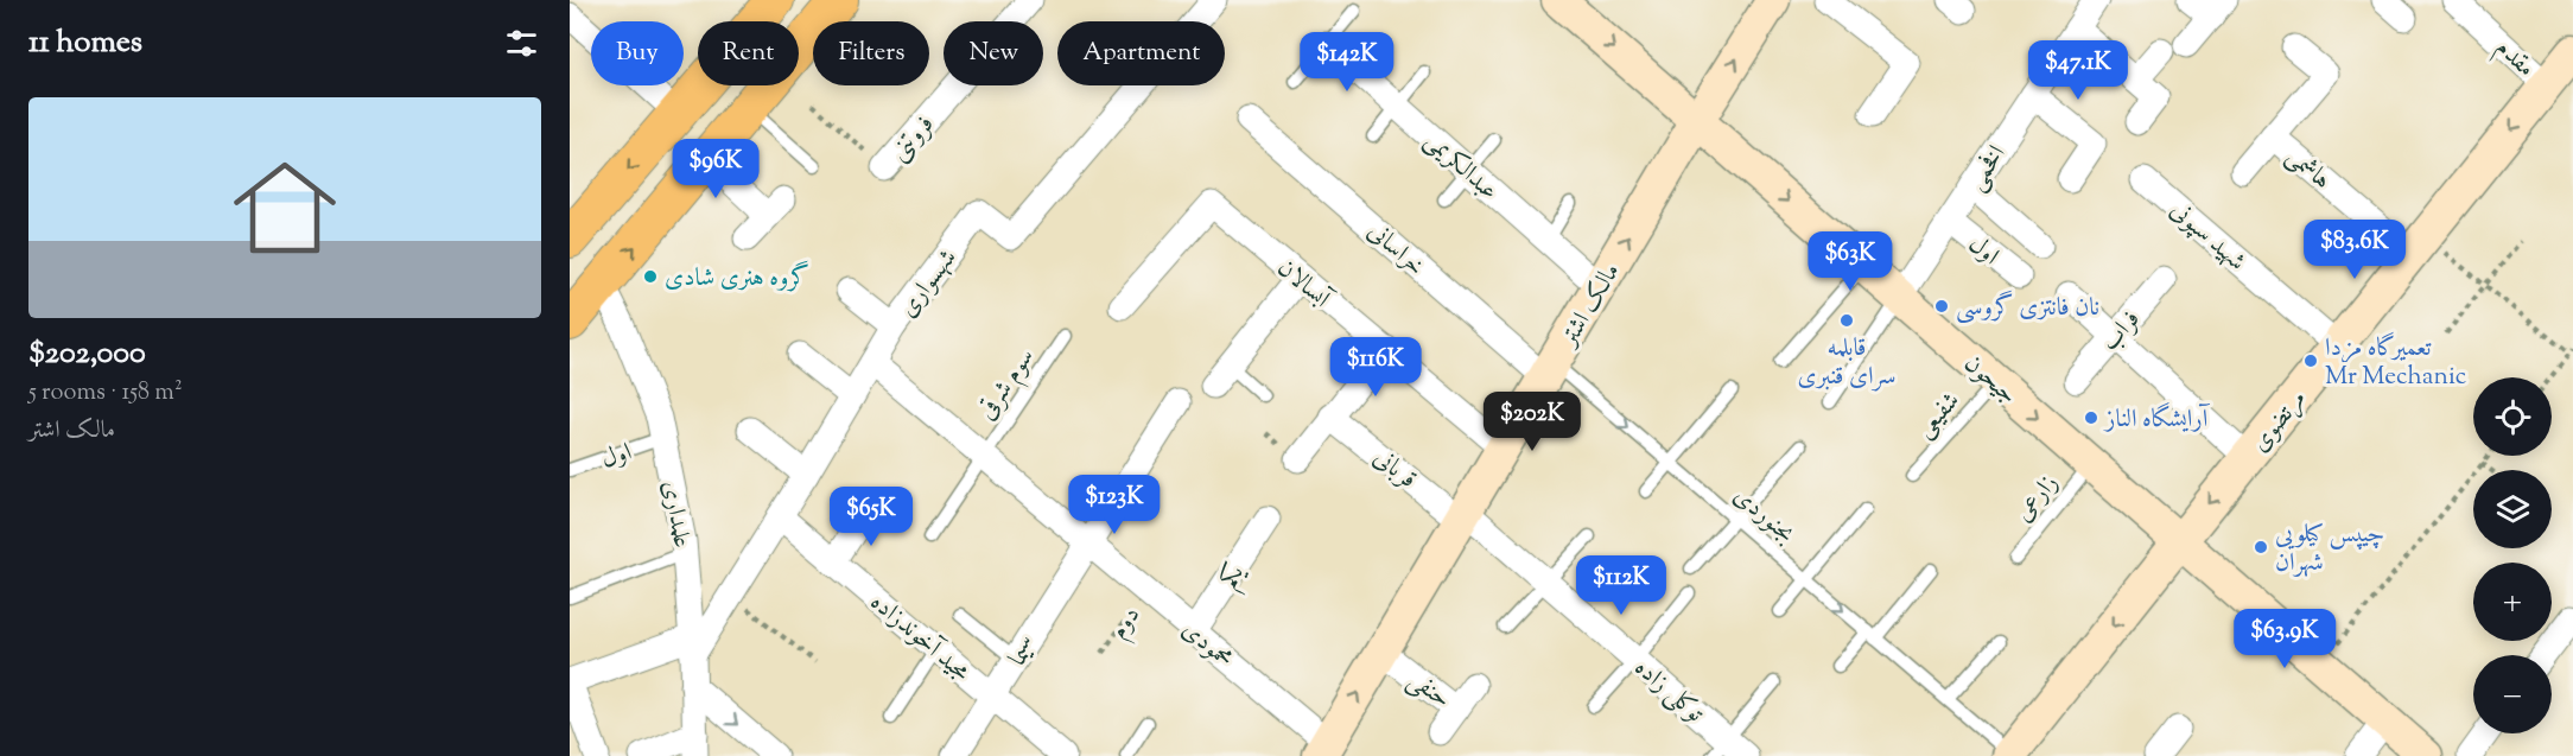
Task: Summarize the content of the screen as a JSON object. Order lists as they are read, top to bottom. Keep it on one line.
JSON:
{"streets":{"main road":["مالک اشتر","جیحون","مرتضوی"],"street":["مقدم","فروتنی","عبدالکریمی","افخمی","هاشمی","شهید سپونی","خراسانی","اول","شهسواری","آبسالان","فراب","قربانی","علمداری","یکم","مجید آخوندزاده","محمودی","سیما","حنفی","توکلی زاده"],"lane":["سوم شرقی","شفیعی","زارعی","بجنوردی"],"path":["دوم"]},"crossings":[["مقدم","مرتضوی"],["عبدالکریمی","مالک اشتر"],["افخمی","اول"],["افخمی","جیحون"],["هاشمی","مرتضوی"],["شهید سپونی","مرتضوی"],["خراسانی","مالک اشتر"],["خراسانی","بجنوردی"],["اول","علمداری"],["شهسواری","علمداری"],["شهسواری","مجید آخوندزاده"],["شهسواری","محمودی"],["آبسالان","مالک اشتر"],["مالک اشتر","جیحون"],["مالک اشتر","قربانی"],["مالک اشتر","بجنوردی"],["مالک اشتر","محمودی"],["مالک اشتر","حنفی"],["مالک اشتر","توکلی زاده"],["جیحون","شفیعی"],["جیحون","مرتضوی"],["جیحون","زارعی"],["سوم شرقی","محمودی"],["مرتضوی","بجنوردی"],["قربانی","توکلی زاده"],["یکم","محمودی"],["دوم","محمودی"],["مجید آخوندزاده","سیما"],["محمودی","سیما"]],"one_way":["مالک اشتر","جیحون","مرتضوی","بجنوردی"],"places":["گروه هنری شادی","نان فانتزی گروسی","قابلمه سرای قنبری","تعمیرگاه مزدا Mr Mechanic","آرایشگاه الناز","چیپس کیلویی شهران"],"page":{"heading":"11 homes","chip":["Buy","Rent","Filters","New","Apartment"],"price":["$142K","$47.1K","$96K","$83.6K","$63K","$116K","$202K","$123K","$65K","$112K","$63.9K"],"list":[{"name":"$202,000","note":"5 rooms · 158 m² · مالک اشتر"}],"map_buttons":["+","−"]}}
